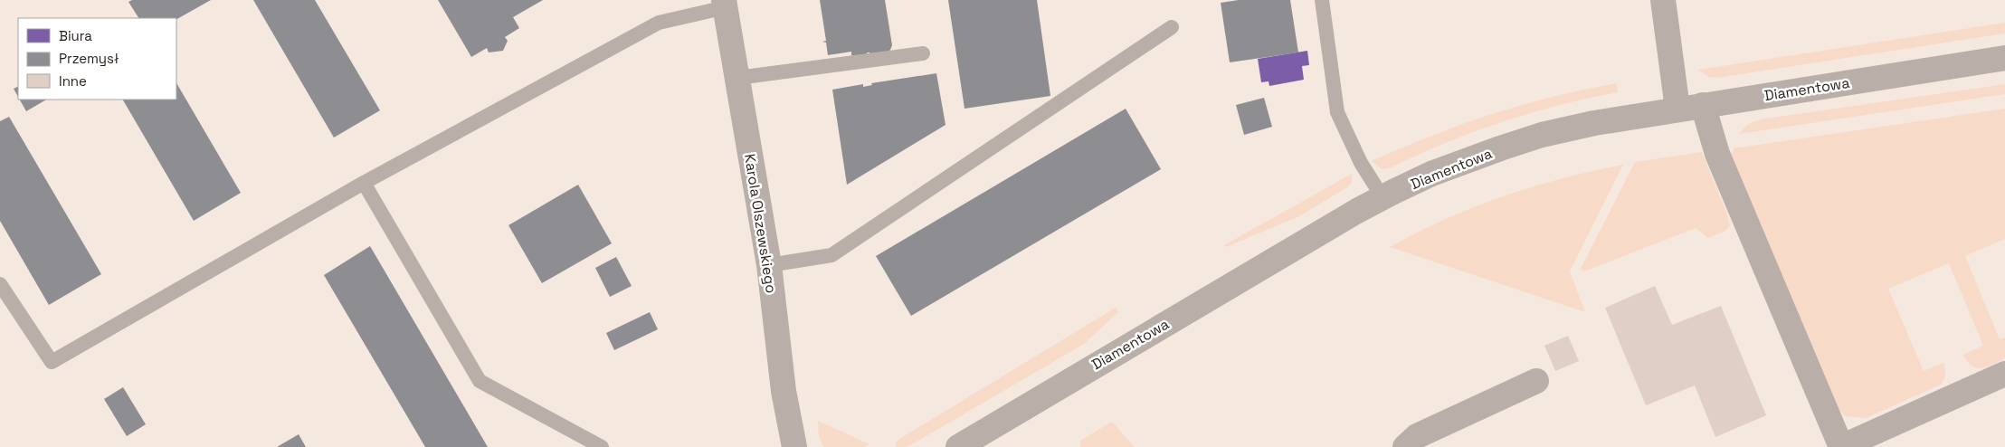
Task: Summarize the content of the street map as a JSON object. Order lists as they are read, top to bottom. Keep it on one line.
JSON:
{"streets":{"street":["Diamentowa","Karola Olszewskiego"]},"legend":["Biura","Przemysł","Inne"]}
